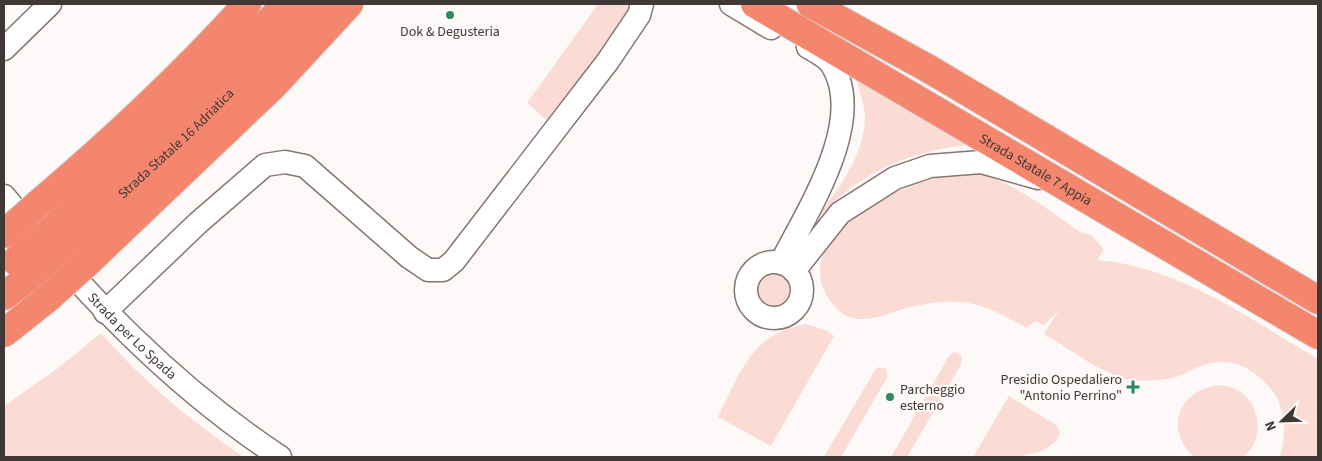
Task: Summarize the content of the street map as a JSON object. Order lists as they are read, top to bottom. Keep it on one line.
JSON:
{"streets":{"highway":["Strada Statale 16 Adriatica","Strada Statale 7 Appia"],"street":["Strada per Lo Spada"]},"places":{"other":["Dok & Degusteria","Parcheggio esterno"],"health":["Presidio Ospedaliero \"Antonio Perrino\""]},"north":"bottom left"}
